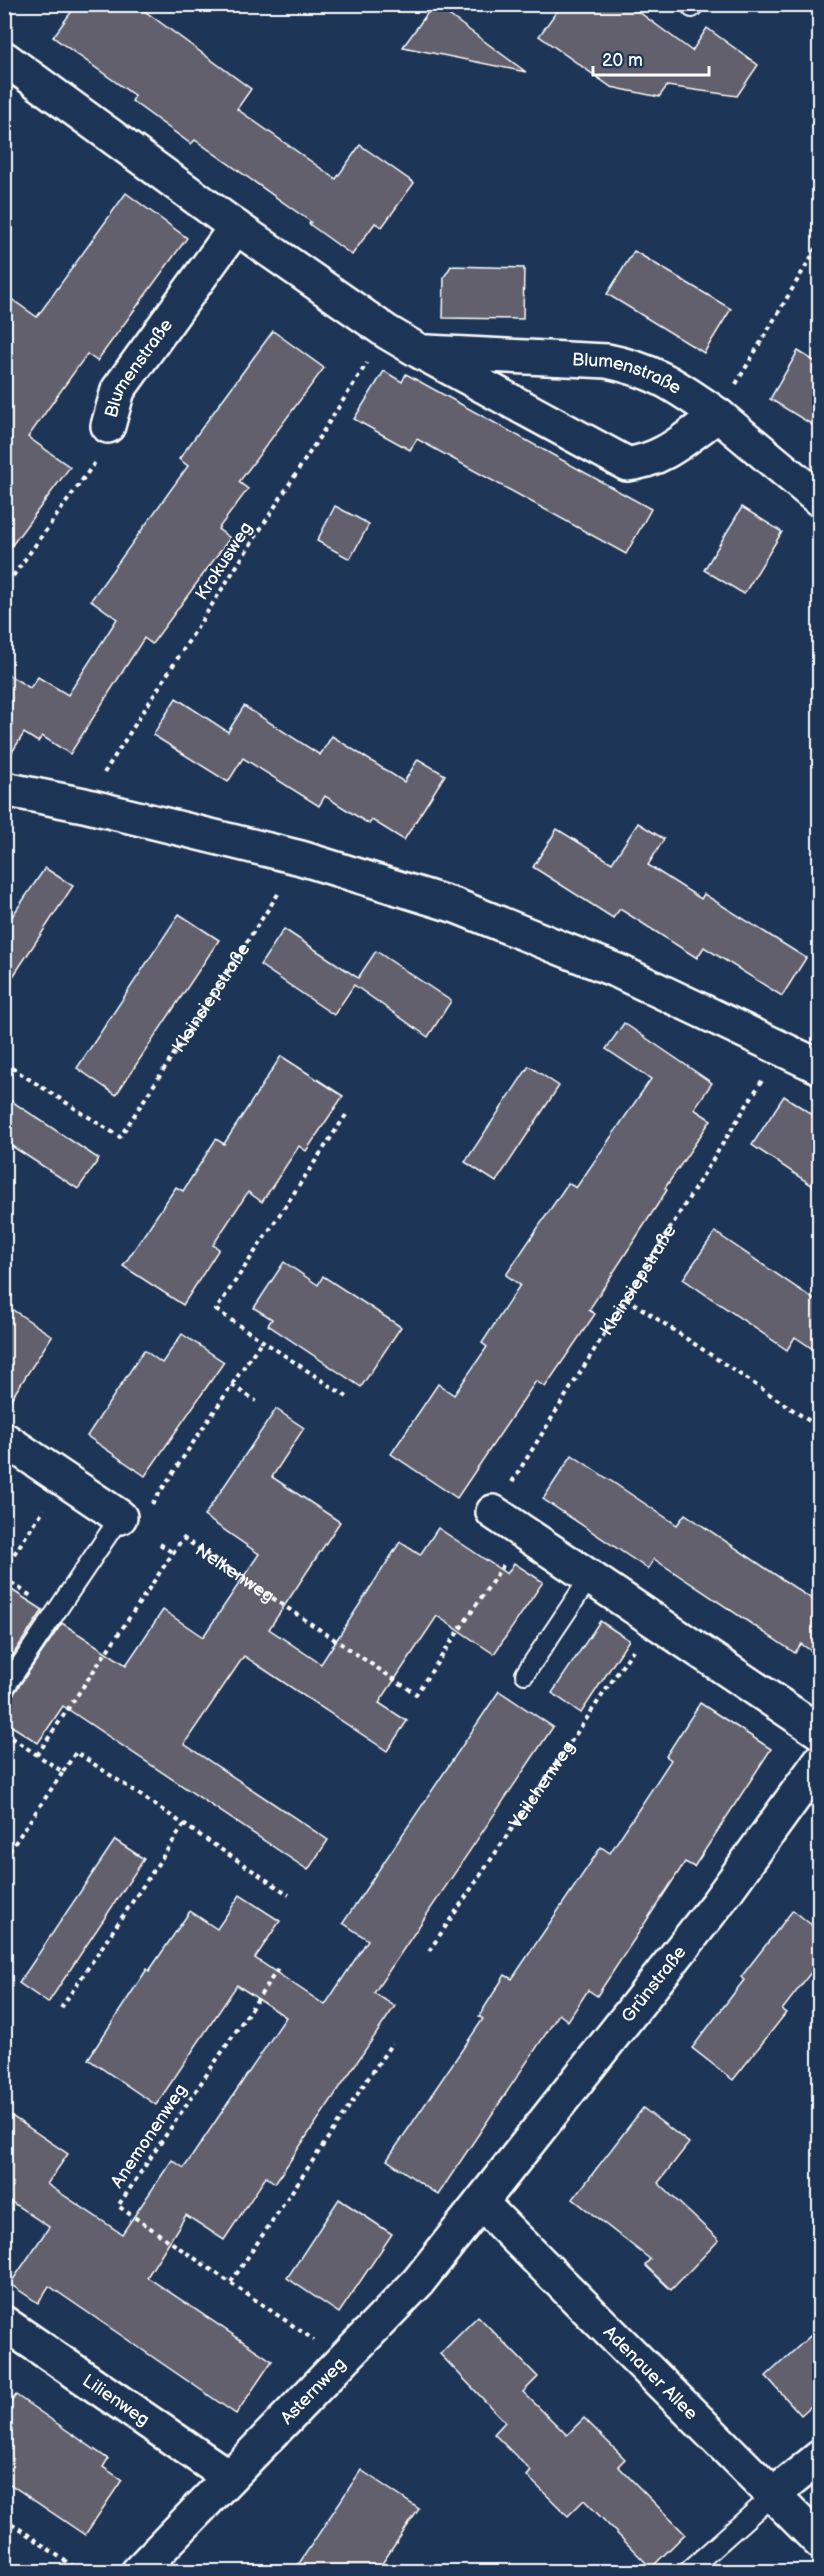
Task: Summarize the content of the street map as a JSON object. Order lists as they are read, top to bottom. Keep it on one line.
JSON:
{"streets":{"street":["Blumenstraße","Grünstraße","Adenauer Allee","Asternweg","Lilienweg"],"path":["Krokusweg","Kleinsiepstraße","Nelkenweg","Veilchenweg","Anemonenweg"]},"crossings":[["Blumenstraße","Krokusweg"],["Grünstraße","Adenauer Allee"],["Grünstraße","Asternweg"],["Anemonenweg","Asternweg"],["Adenauer Allee","Asternweg"],["Asternweg","Lilienweg"]],"scale_bar":"20 m"}
